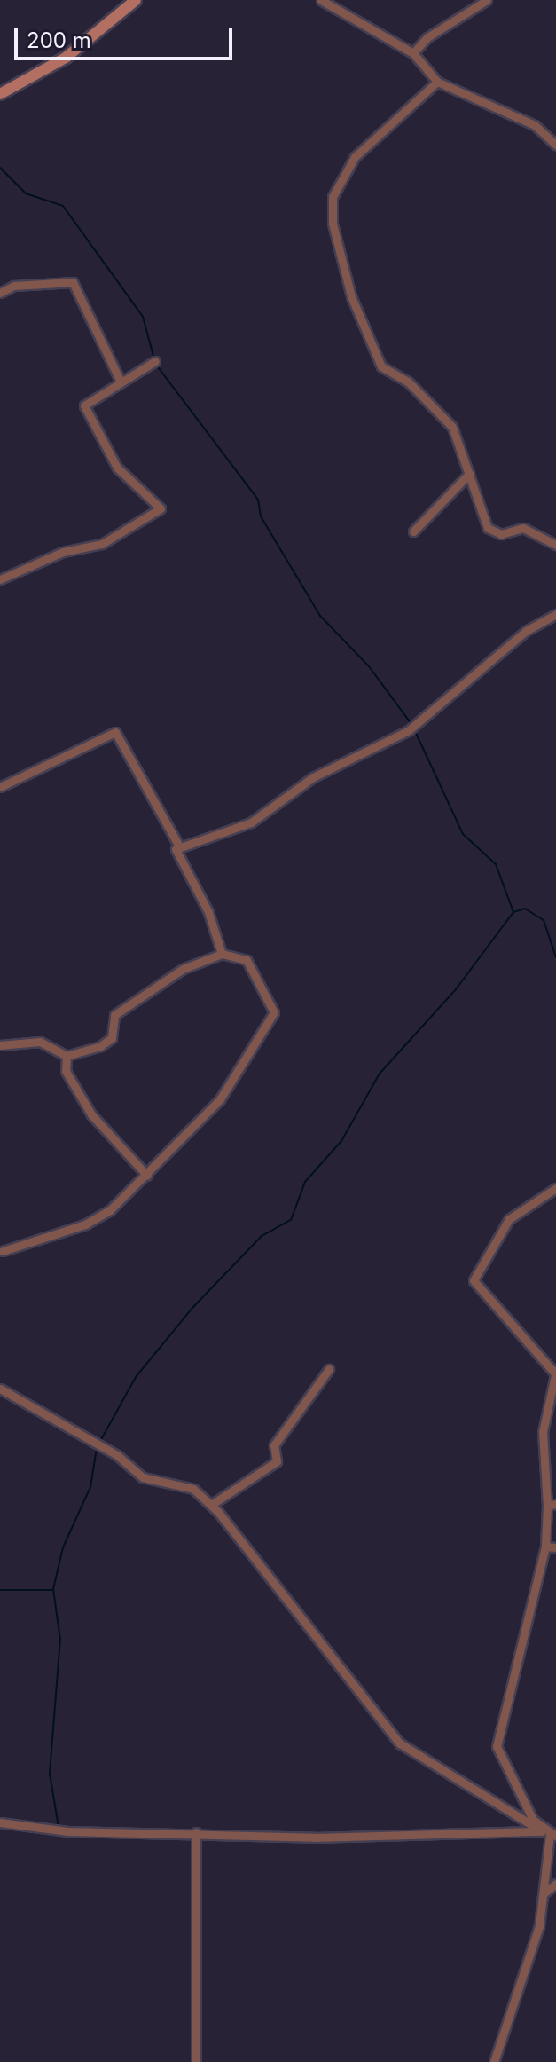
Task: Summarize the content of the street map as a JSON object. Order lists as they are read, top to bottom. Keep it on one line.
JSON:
{"scale_bar":"200 m"}
